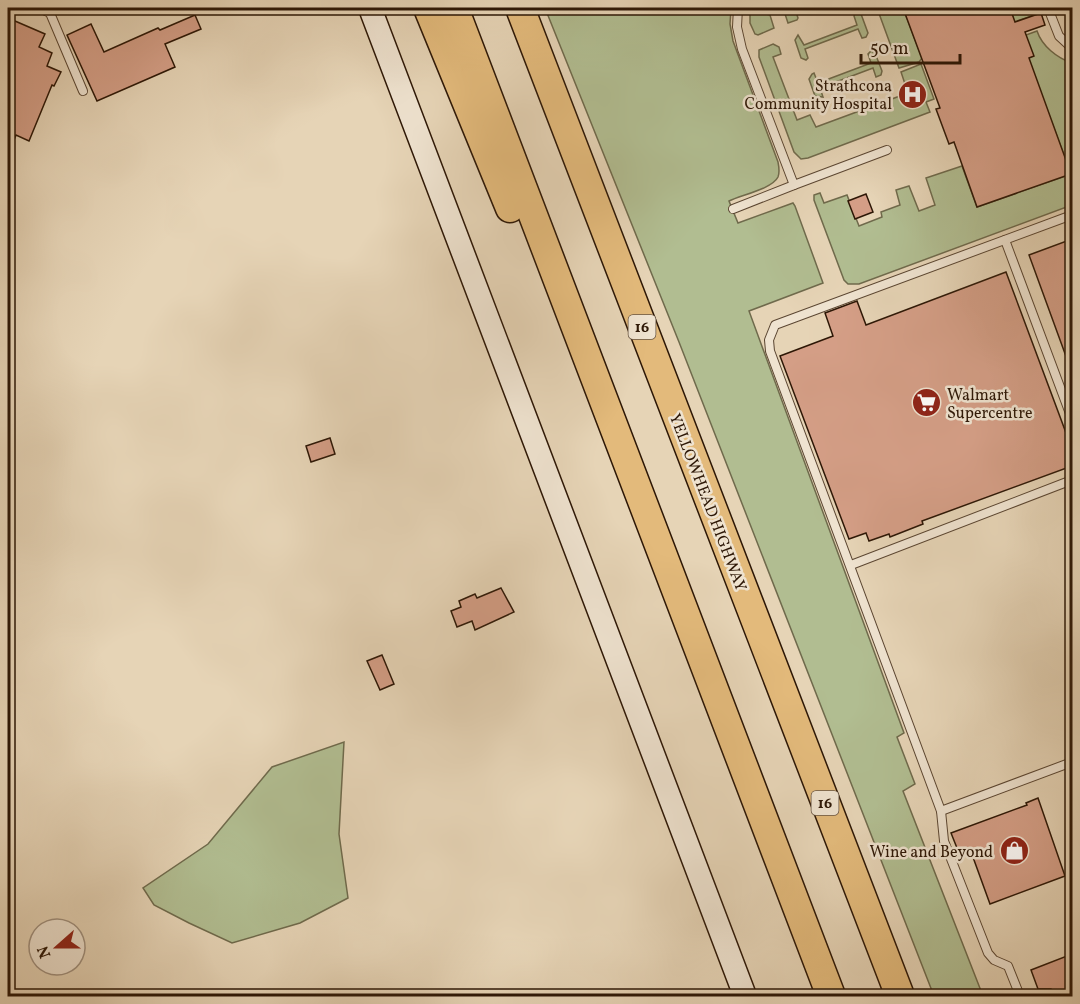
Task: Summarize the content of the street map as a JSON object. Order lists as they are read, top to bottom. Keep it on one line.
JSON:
{"streets":{"highway":["16","YELLOWHEAD HIGHWAY"]},"places":{"hospital":["Strathcona Community Hospital"],"supermarket":["Walmart Supercentre"],"shop":["Wine and Beyond"]},"scale_bar":"50 m","north":"left"}
